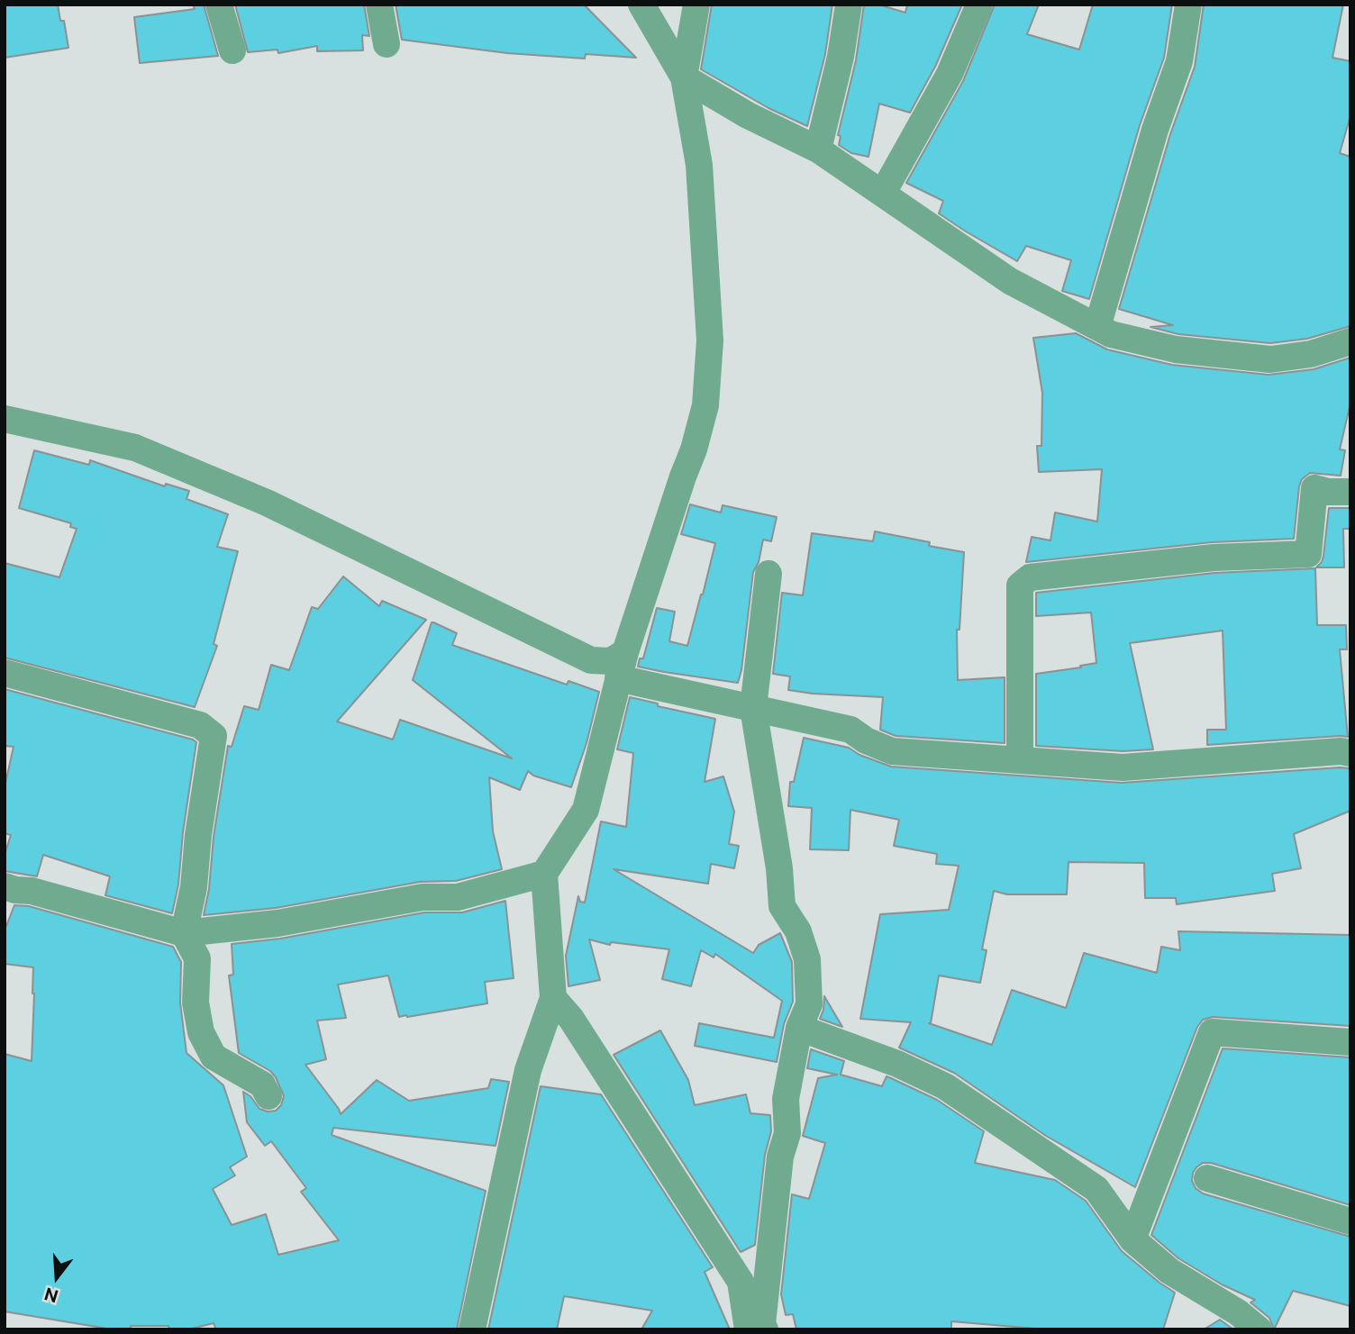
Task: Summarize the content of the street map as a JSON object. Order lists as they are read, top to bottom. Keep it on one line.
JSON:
{"north":"bottom"}
